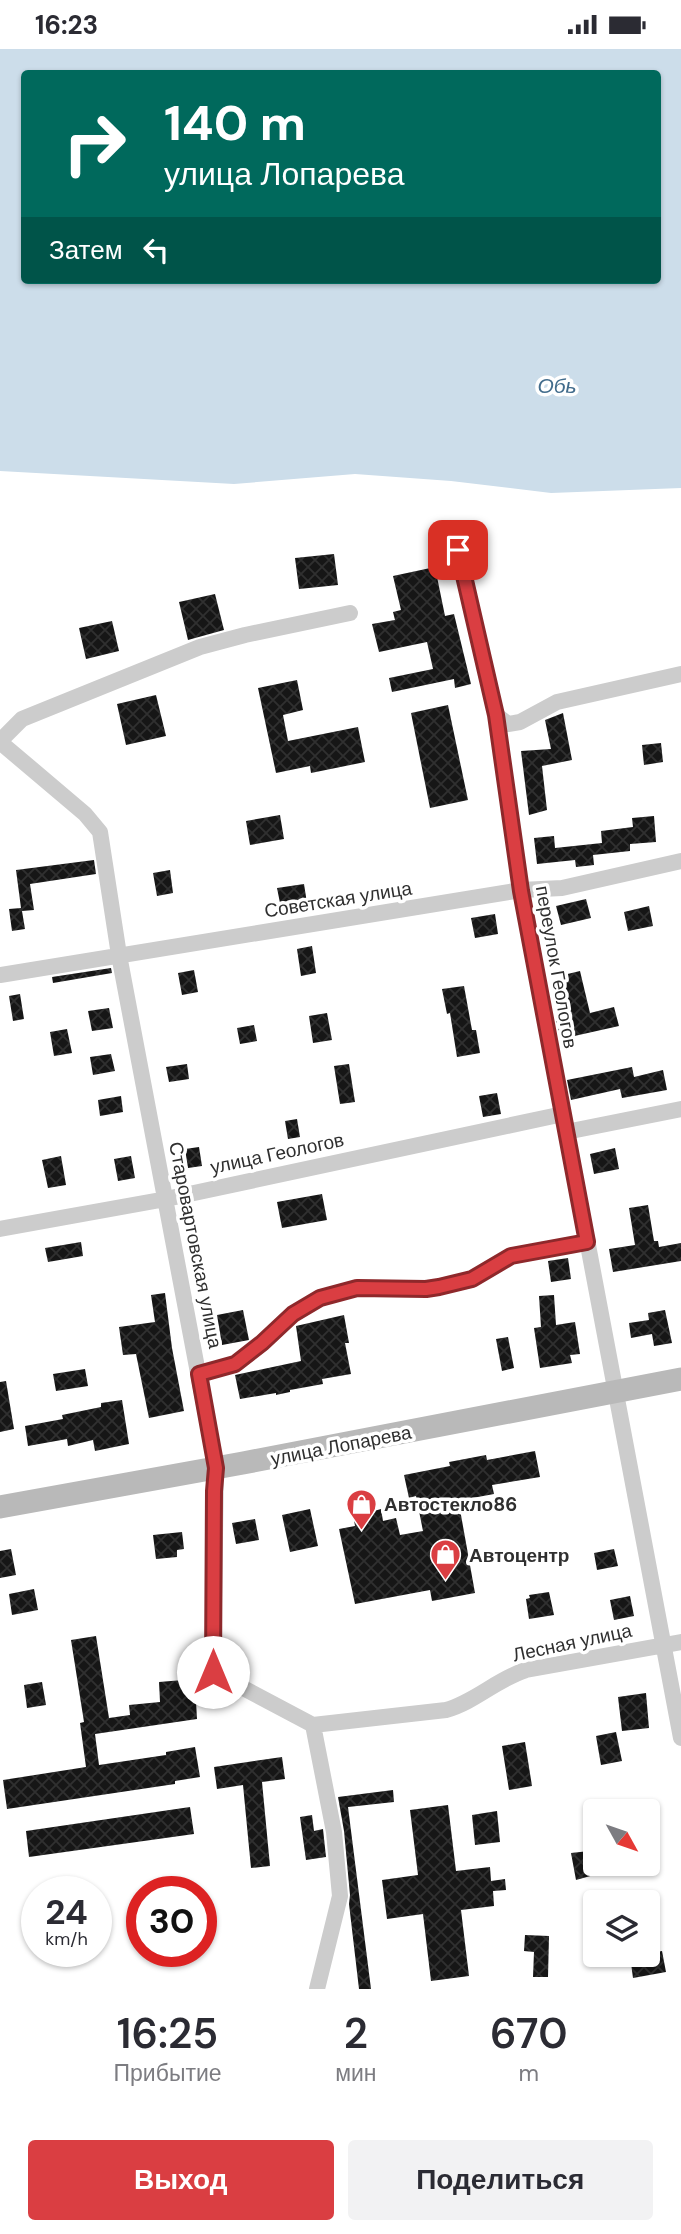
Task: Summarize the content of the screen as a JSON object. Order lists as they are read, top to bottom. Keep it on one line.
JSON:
{"streets":{"main road":["улица Лопарева"],"street":["Советская улица","переулок Геологов","улица Геологов","Старовартовская улица","Лесная улица"]},"crossings":[["Советская улица","переулок Геологов"],["Советская улица","Старовартовская улица"],["переулок Геологов","улица Геологов"],["переулок Геологов","улица Лопарева"],["переулок Геологов","Лесная улица"],["улица Геологов","Старовартовская улица"],["Старовартовская улица","улица Лопарева"],["Старовартовская улица","Лесная улица"]],"water":["Обь"],"places":{"shop":["Автостекло86","Автоцентр"]},"north":"bottom right","page":{"status":"16:23","turn":["140 m","улица Лопарева"],"then":"Затем","speed":"24 km/h","limit":"30","eta":["16:25","Прибытие","2","мин","670","m"],"buttons":["Выход","Поделиться"]}}
